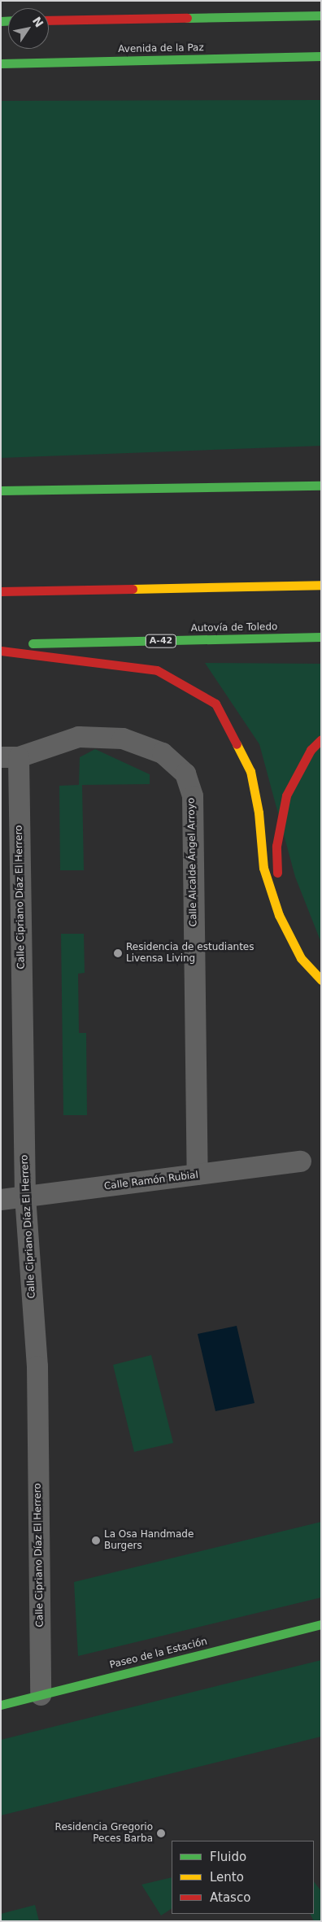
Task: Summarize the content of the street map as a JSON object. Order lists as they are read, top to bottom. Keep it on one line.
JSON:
{"streets":{"main road":["Avenida de la Paz","Autovía de Toledo","A-42","Paseo de la Estación"],"street":["Calle Alcalde Ángel Arroyo","Calle Cipriano Díaz El Herrero","Calle Ramón Rubial"]},"crossings":[["Calle Alcalde Ángel Arroyo","Calle Cipriano Díaz El Herrero"],["Calle Alcalde Ángel Arroyo","Calle Ramón Rubial"],["Calle Cipriano Díaz El Herrero","Calle Ramón Rubial"],["Calle Cipriano Díaz El Herrero","Paseo de la Estación"]],"places":["Residencia de estudiantes Livensa Living","La Osa Handmade Burgers","Residencia Gregorio Peces Barba"],"legend":["Fluido","Lento","Atasco"],"north":"top right"}
